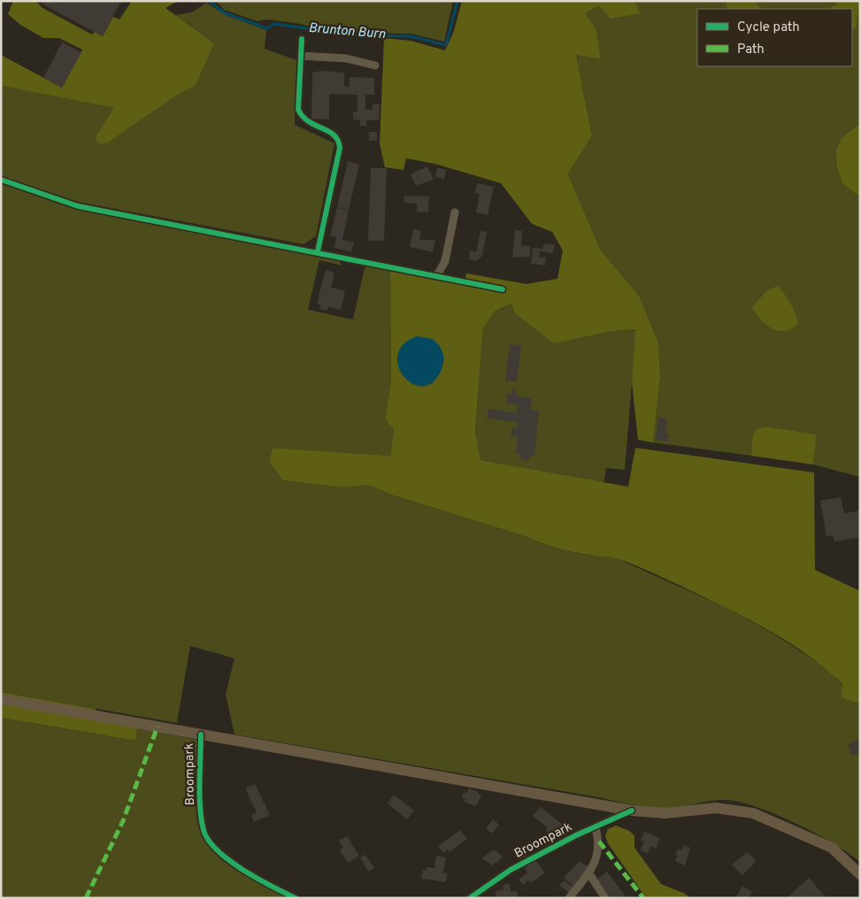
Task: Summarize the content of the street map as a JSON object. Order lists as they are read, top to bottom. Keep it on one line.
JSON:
{"streets":{"street":["Broompark"]},"water":["Brunton Burn"],"legend":["Cycle path","Path"]}
